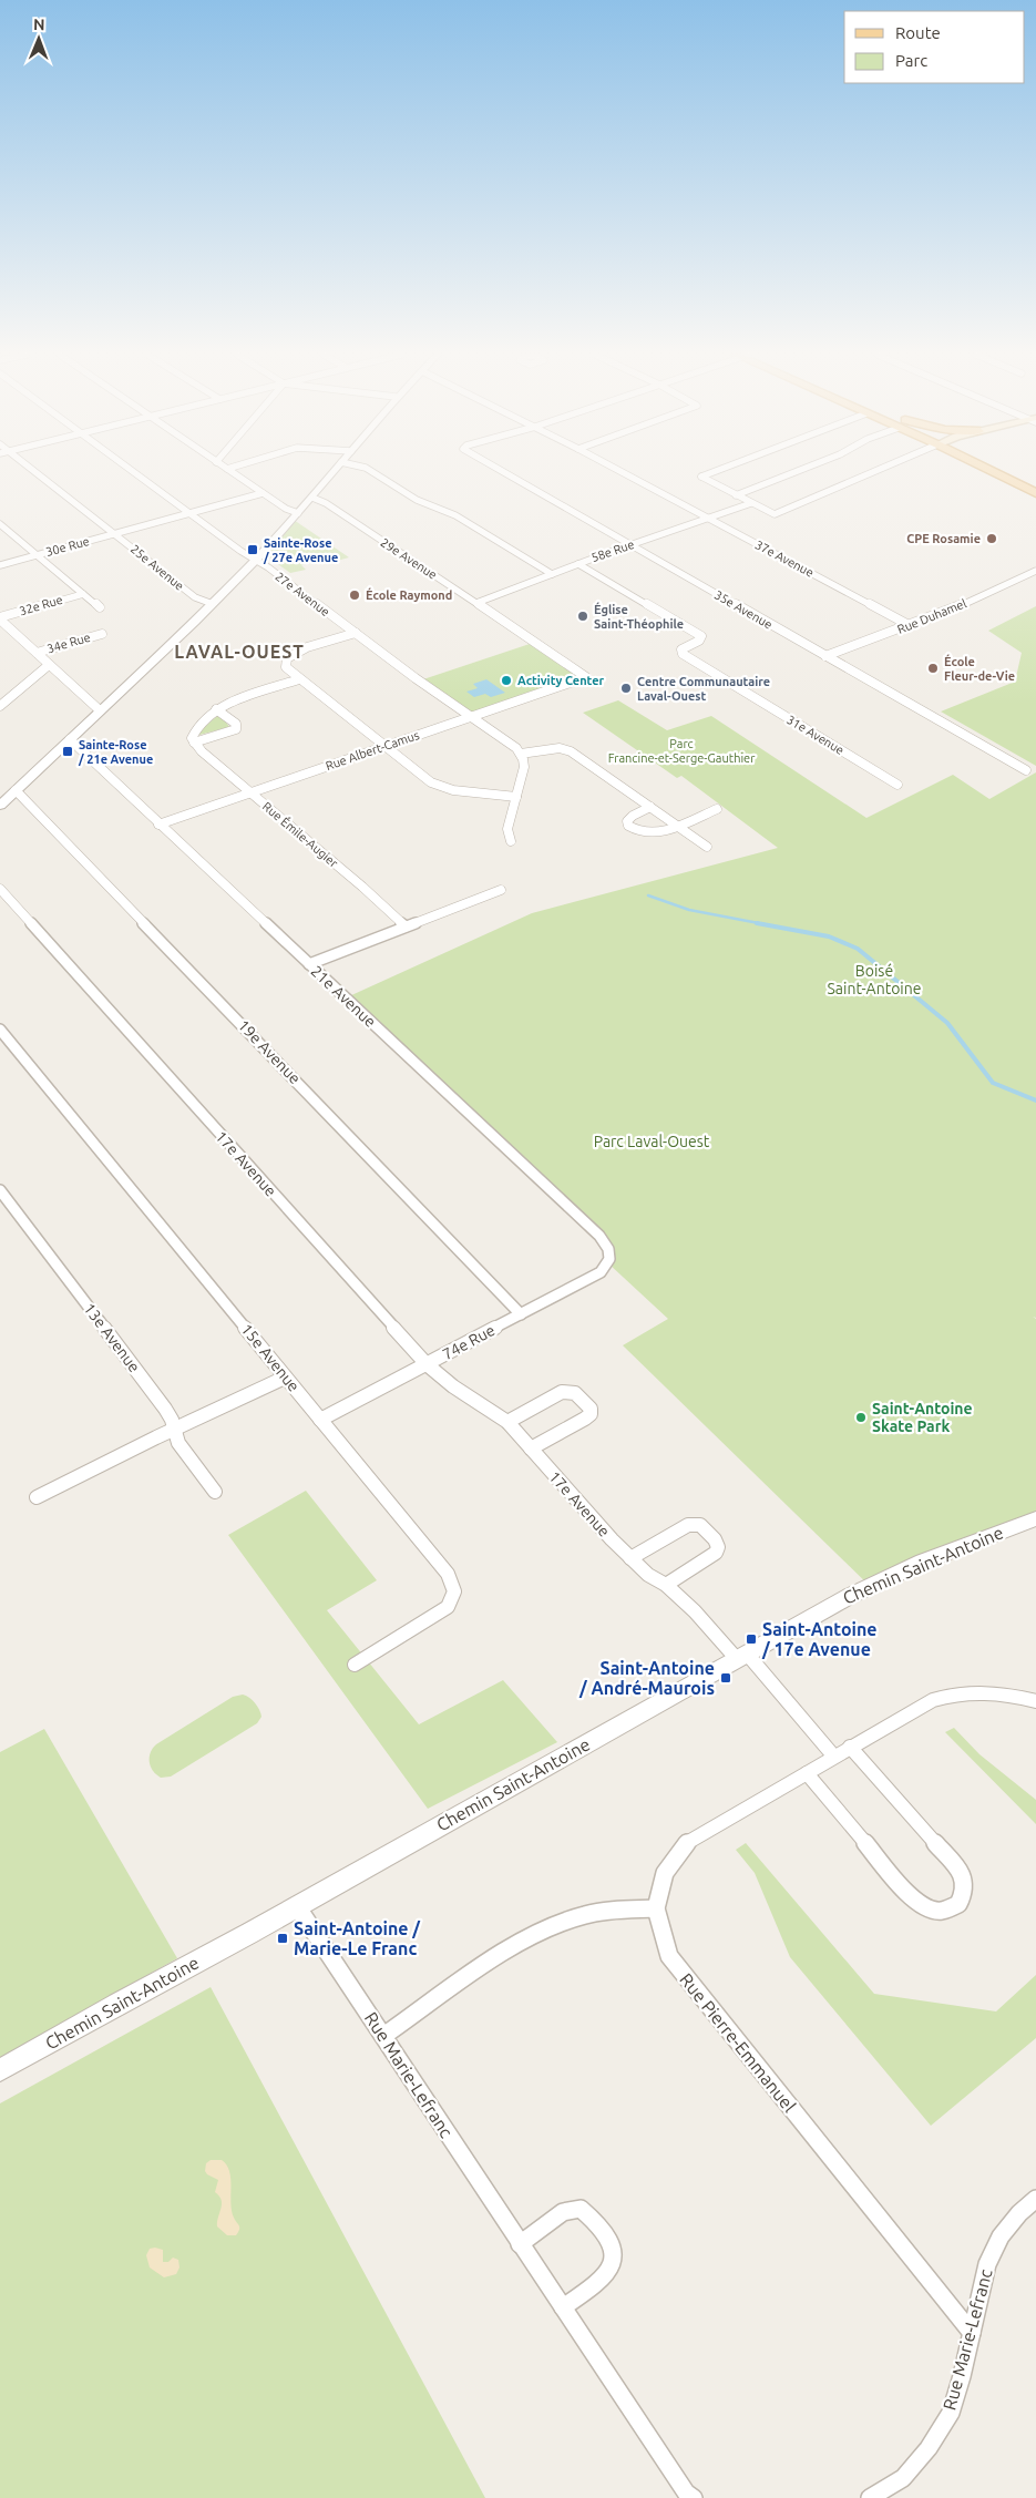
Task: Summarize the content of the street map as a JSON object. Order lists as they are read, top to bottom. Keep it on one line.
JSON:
{"streets":{"street":["30e Rue","58e Rue","29e Avenue","37e Avenue","25e Avenue","27e Avenue","32e Rue","35e Avenue","Rue Duhamel","34e Rue","31e Avenue","Rue Albert-Camus","Rue Émile-Augier","21e Avenue","19e Avenue","17e Avenue","13e Avenue","74e Rue","15e Avenue","Chemin Saint-Antoine","Rue Pierre-Emmanuel","Rue Marie-Lefranc"]},"crossings":[["30e Rue","25e Avenue"],["30e Rue","27e Avenue"],["58e Rue","29e Avenue"],["58e Rue","37e Avenue"],["58e Rue","35e Avenue"],["58e Rue","31e Avenue"],["29e Avenue","Rue Albert-Camus"],["37e Avenue","Rue Duhamel"],["27e Avenue","Rue Albert-Camus"],["35e Avenue","Rue Duhamel"],["Rue Albert-Camus","Rue Émile-Augier"],["Rue Albert-Camus","21e Avenue"],["21e Avenue","74e Rue"],["19e Avenue","74e Rue"],["17e Avenue","74e Rue"],["17e Avenue","Chemin Saint-Antoine"],["17e Avenue","Rue Pierre-Emmanuel"],["74e Rue","15e Avenue"],["Chemin Saint-Antoine","Rue Marie-Lefranc"],["Rue Pierre-Emmanuel","Rue Marie-Lefranc"]],"districts":["LAVAL-OUEST"],"parks":["Parc Francine-et-Serge-Gauthier","Boisé Saint-Antoine","Parc Laval-Ouest"],"places":{"other":["CPE Rosamie","École Raymond","Église Saint-Théophile","École Fleur-de-Vie","Activity Center","Centre Communautaire Laval-Ouest","Saint-Antoine Skate Park"],"transit":["Sainte-Rose / 27e Avenue","Sainte-Rose / 21e Avenue","Saint-Antoine / 17e Avenue","Saint-Antoine / André-Maurois","Saint-Antoine / Marie-Le Franc"]},"legend":["Route","Parc"],"north":"top"}
